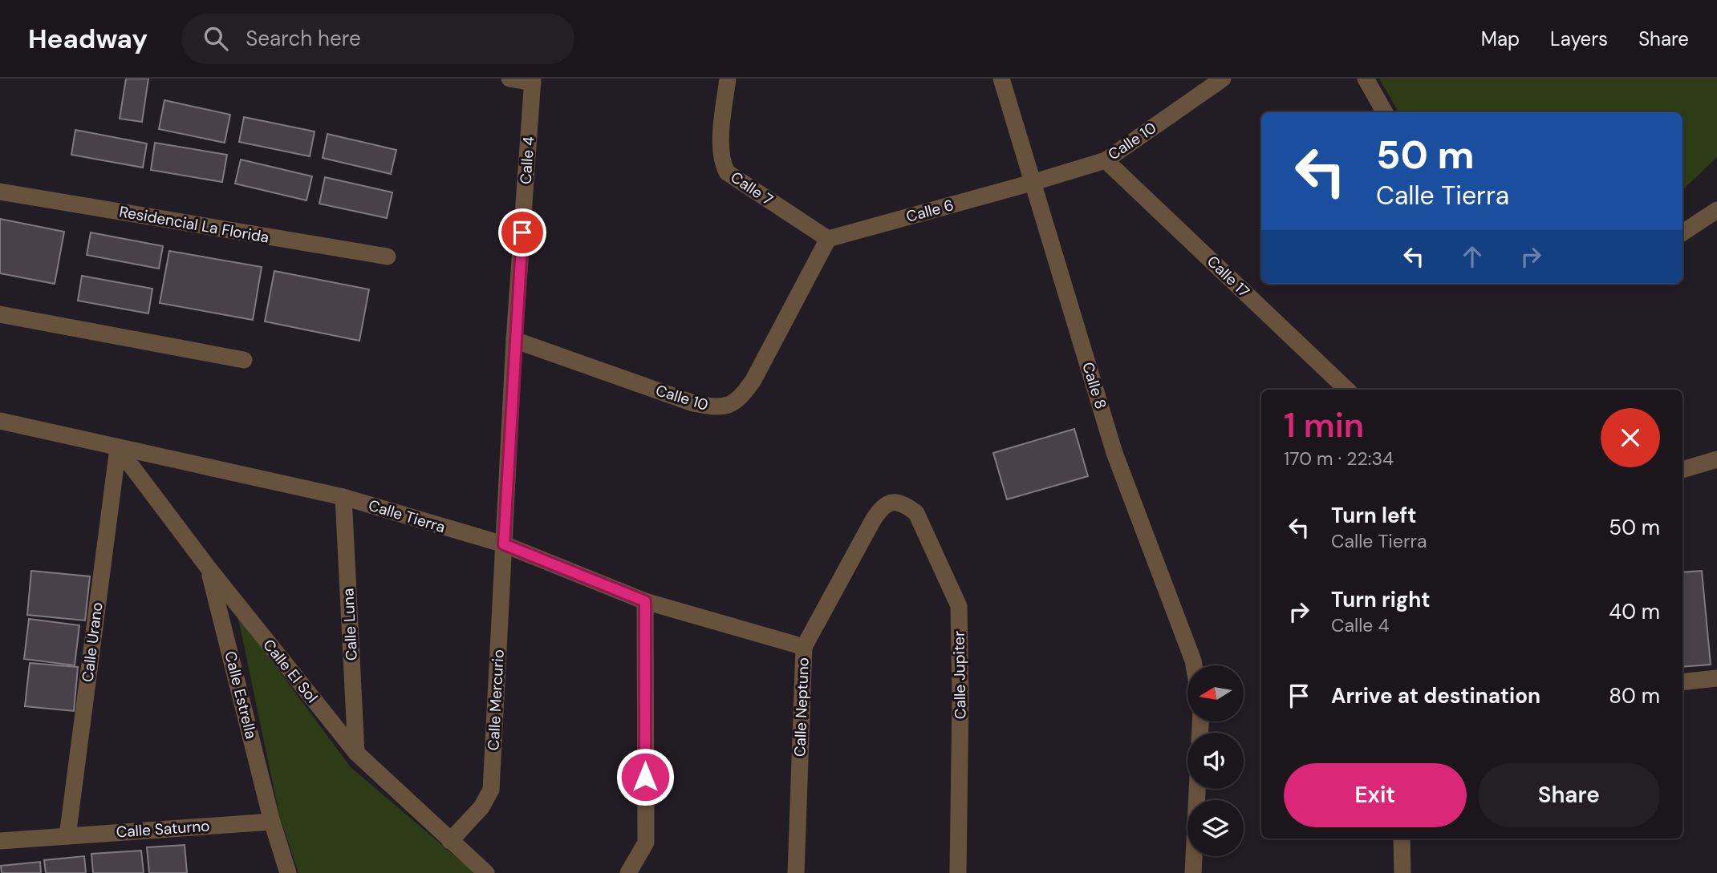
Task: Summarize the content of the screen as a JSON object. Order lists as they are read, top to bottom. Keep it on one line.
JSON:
{"streets":{"street":["Calle 10","Calle 4","Calle 7","Calle 6","Residencial La Florida","Calle 17","Calle 8","Calle Tierra","Calle Luna","Calle Urano","Calle El Sol","Calle Jupiter","Calle Estrella","Calle Mercurio","Calle Neptuno","Calle Saturno"]},"crossings":[["Calle 10","Calle 4"],["Calle 10","Calle 7"],["Calle 10","Calle 6"],["Calle 10","Calle 17"],["Calle 10","Calle 8"],["Calle 4","Calle Tierra"],["Calle 4","Calle Mercurio"],["Calle 7","Calle 6"],["Calle 6","Calle 8"],["Calle Tierra","Calle Luna"],["Calle Tierra","Calle Urano"],["Calle Tierra","Calle El Sol"],["Calle Tierra","Calle Mercurio"],["Calle Tierra","Calle Neptuno"],["Calle Luna","Calle El Sol"],["Calle Urano","Calle El Sol"],["Calle Urano","Calle Saturno"],["Calle El Sol","Calle Estrella"],["Calle El Sol","Calle Mercurio"],["Calle Jupiter","Calle Neptuno"],["Calle Estrella","Calle Saturno"]],"north":"left","page":{"header":"Headway","search":"Search here","nav":["Map","Layers","Share"],"turn":["50 m","Calle Tierra"],"heading":["1 min","170 m · 22:34"],"list":[{"name":"Turn left","note":"Calle Tierra","value":"50 m"},{"name":"Turn right","note":"Calle 4","value":"40 m"},{"name":"Arrive at destination","value":"80 m"}],"buttons":["Exit","Share"]}}
